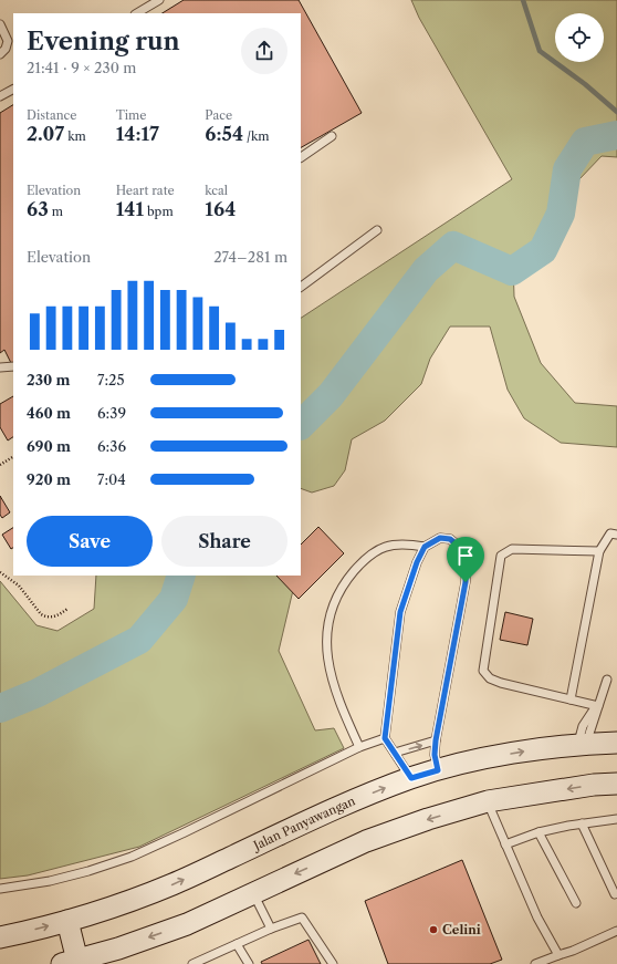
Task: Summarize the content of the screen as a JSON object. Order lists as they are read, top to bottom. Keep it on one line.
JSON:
{"streets":{"main road":["Jalan Panyawangan"]},"places":["Celini"],"page":{"heading":["Evening run","21:41 · 9 × 230 m"],"stats":[["Distance","2.07 km"],["Time","14:17"],["Pace","6:54 /km"],["Elevation","63 m"],["Heart rate","141 bpm"],["kcal","164"]],"chart":["Elevation","274–281 m"],"list":[{"name":"230 m","note":"7:25"},{"name":"460 m","note":"6:39"},{"name":"690 m","note":"6:36"},{"name":"920 m","note":"7:04"}],"buttons":["Save","Share"]}}
